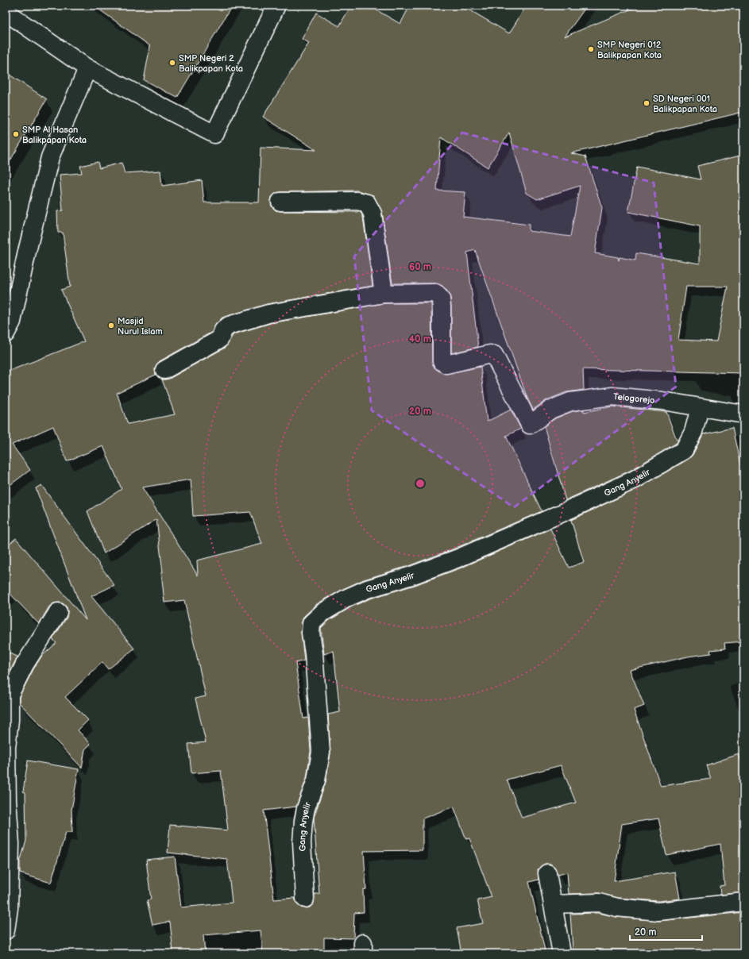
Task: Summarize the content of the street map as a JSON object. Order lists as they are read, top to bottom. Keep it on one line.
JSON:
{"streets":{"street":["Telogorejo","Gang Anyelir"]},"crossings":[["Telogorejo","Gang Anyelir"]],"places":["SMP Negeri 012 Balikpapan Kota","SMP Negeri 2 Balikpapan Kota","SD Negeri 001 Balikpapan Kota","SMP Al Hasan Balikpapan Kota","Masjid Nurul Islam"],"scale_bar":"20 m","rings":["60 m","40 m","20 m"]}
